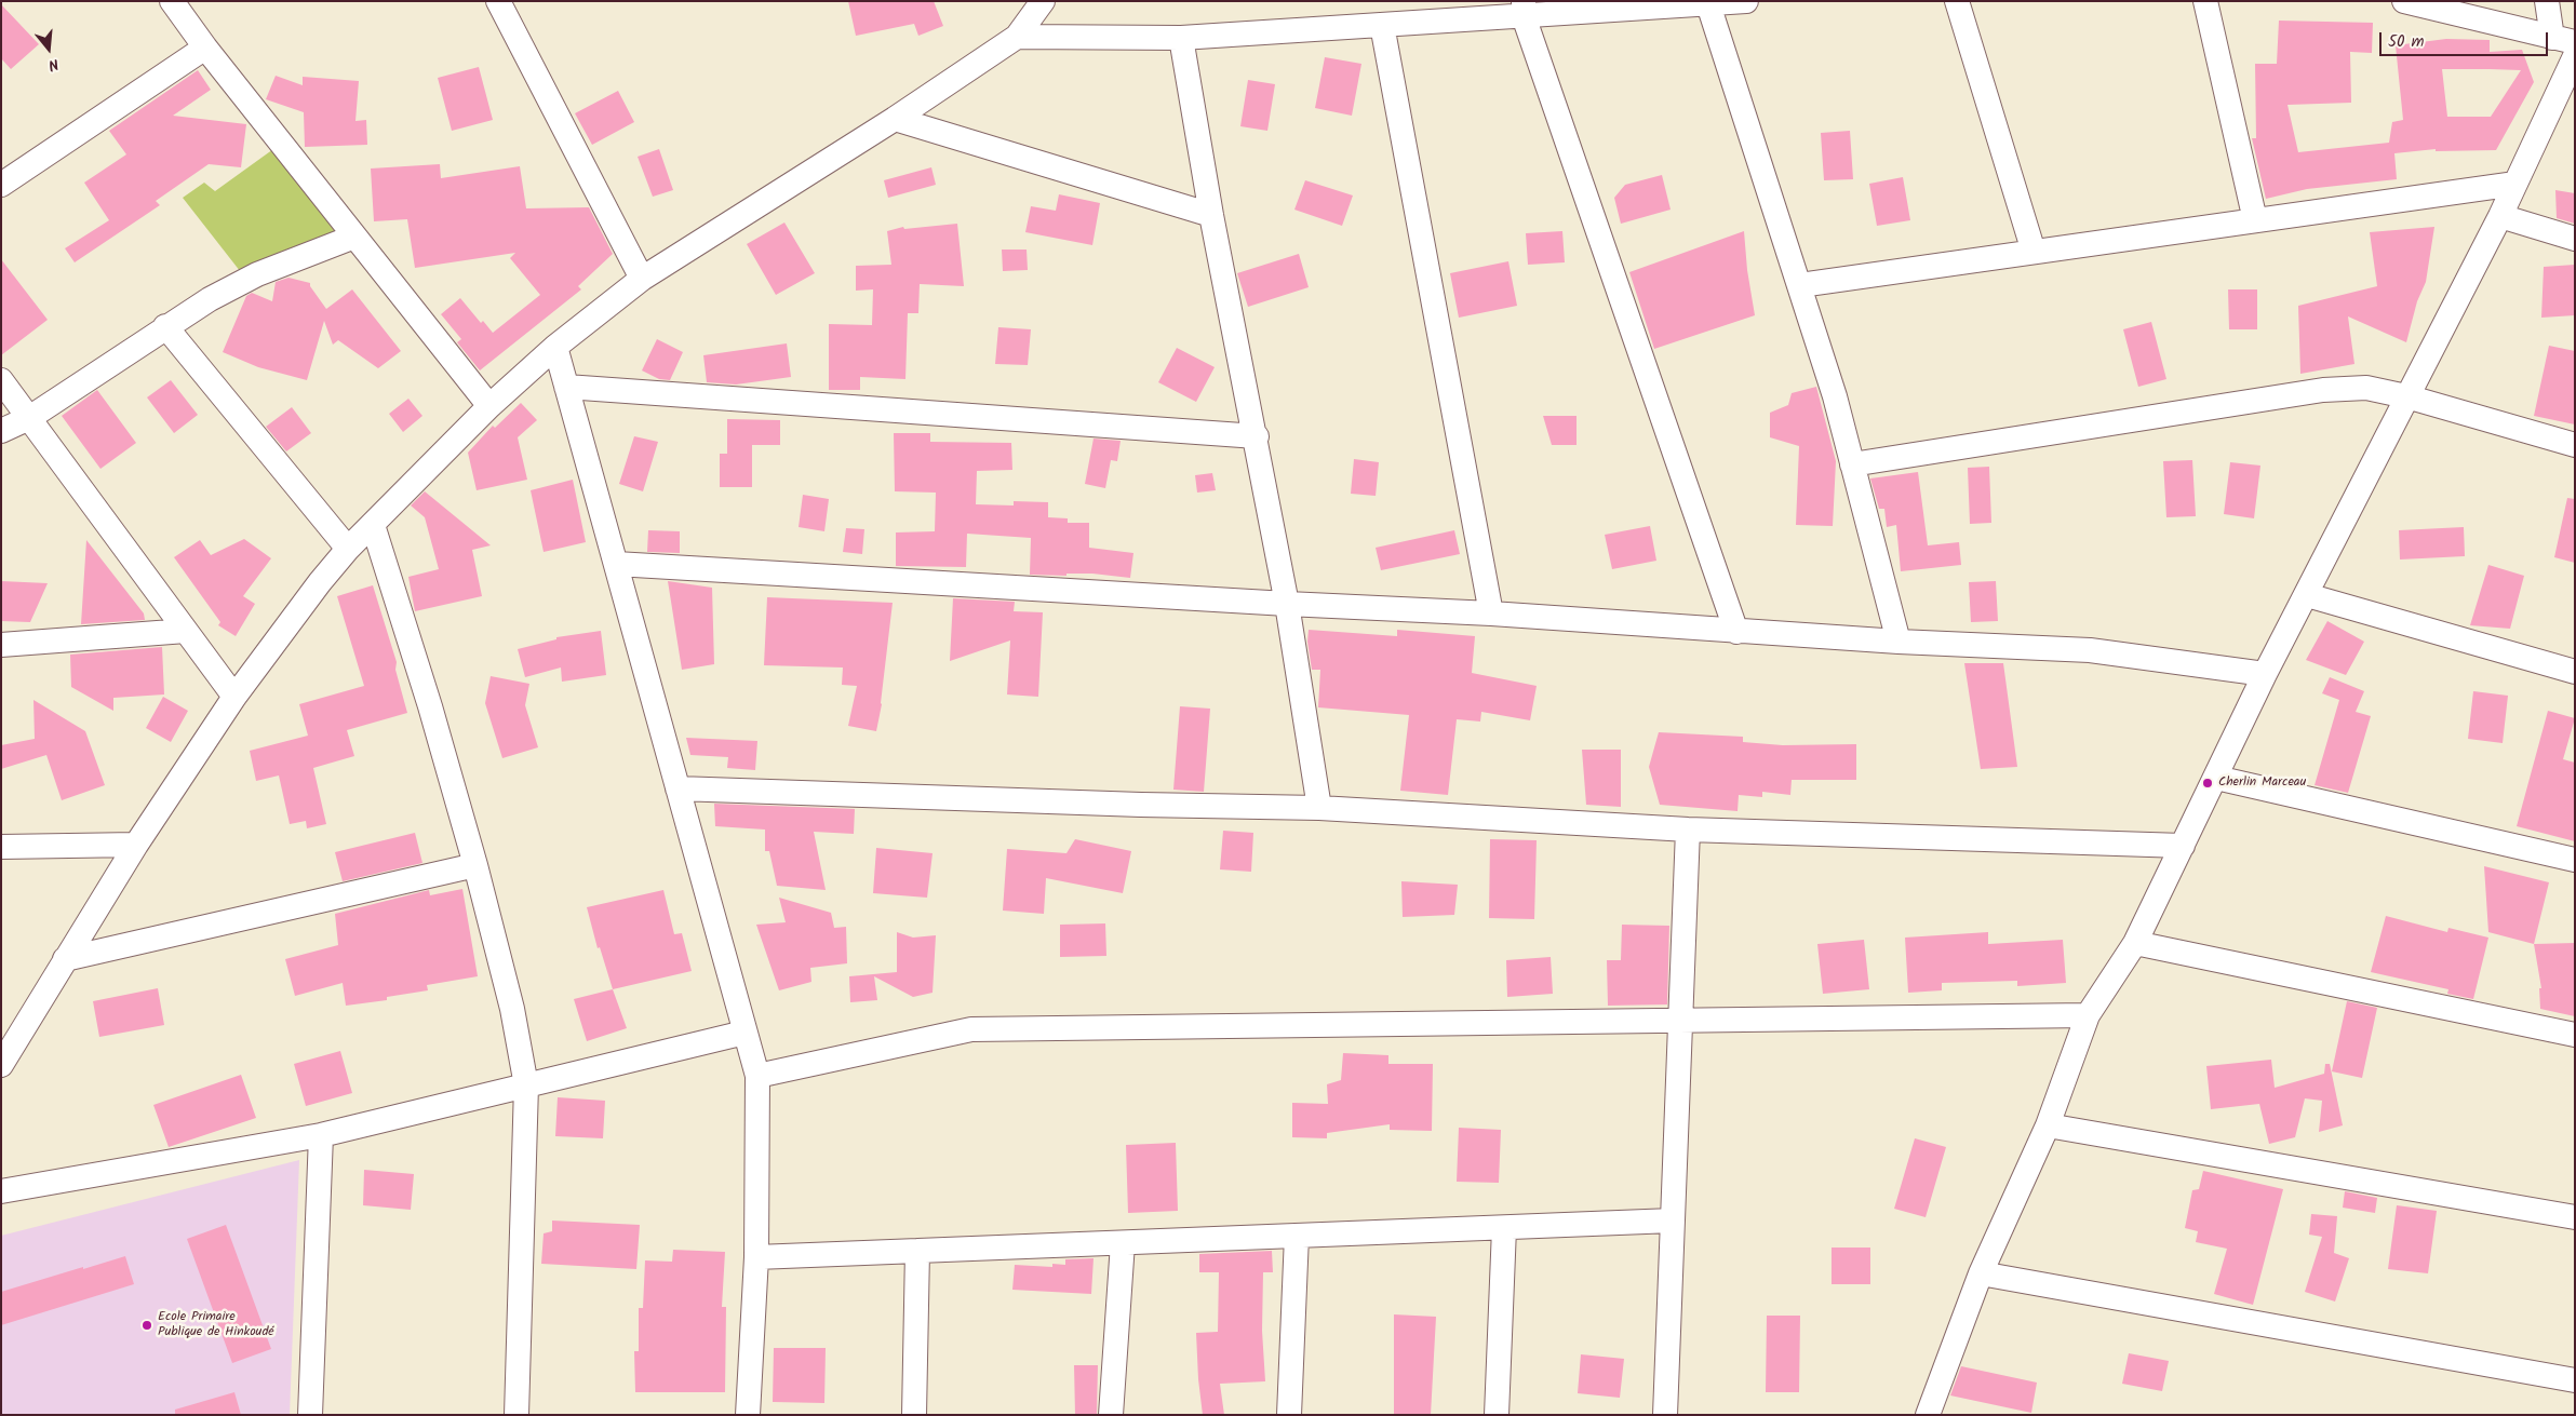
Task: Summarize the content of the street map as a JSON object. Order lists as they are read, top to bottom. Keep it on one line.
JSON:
{"places":["Cherlin Marceau","Ecole Primaire Publique de Hinkoudé"],"scale_bar":"50 m","north":"bottom"}
